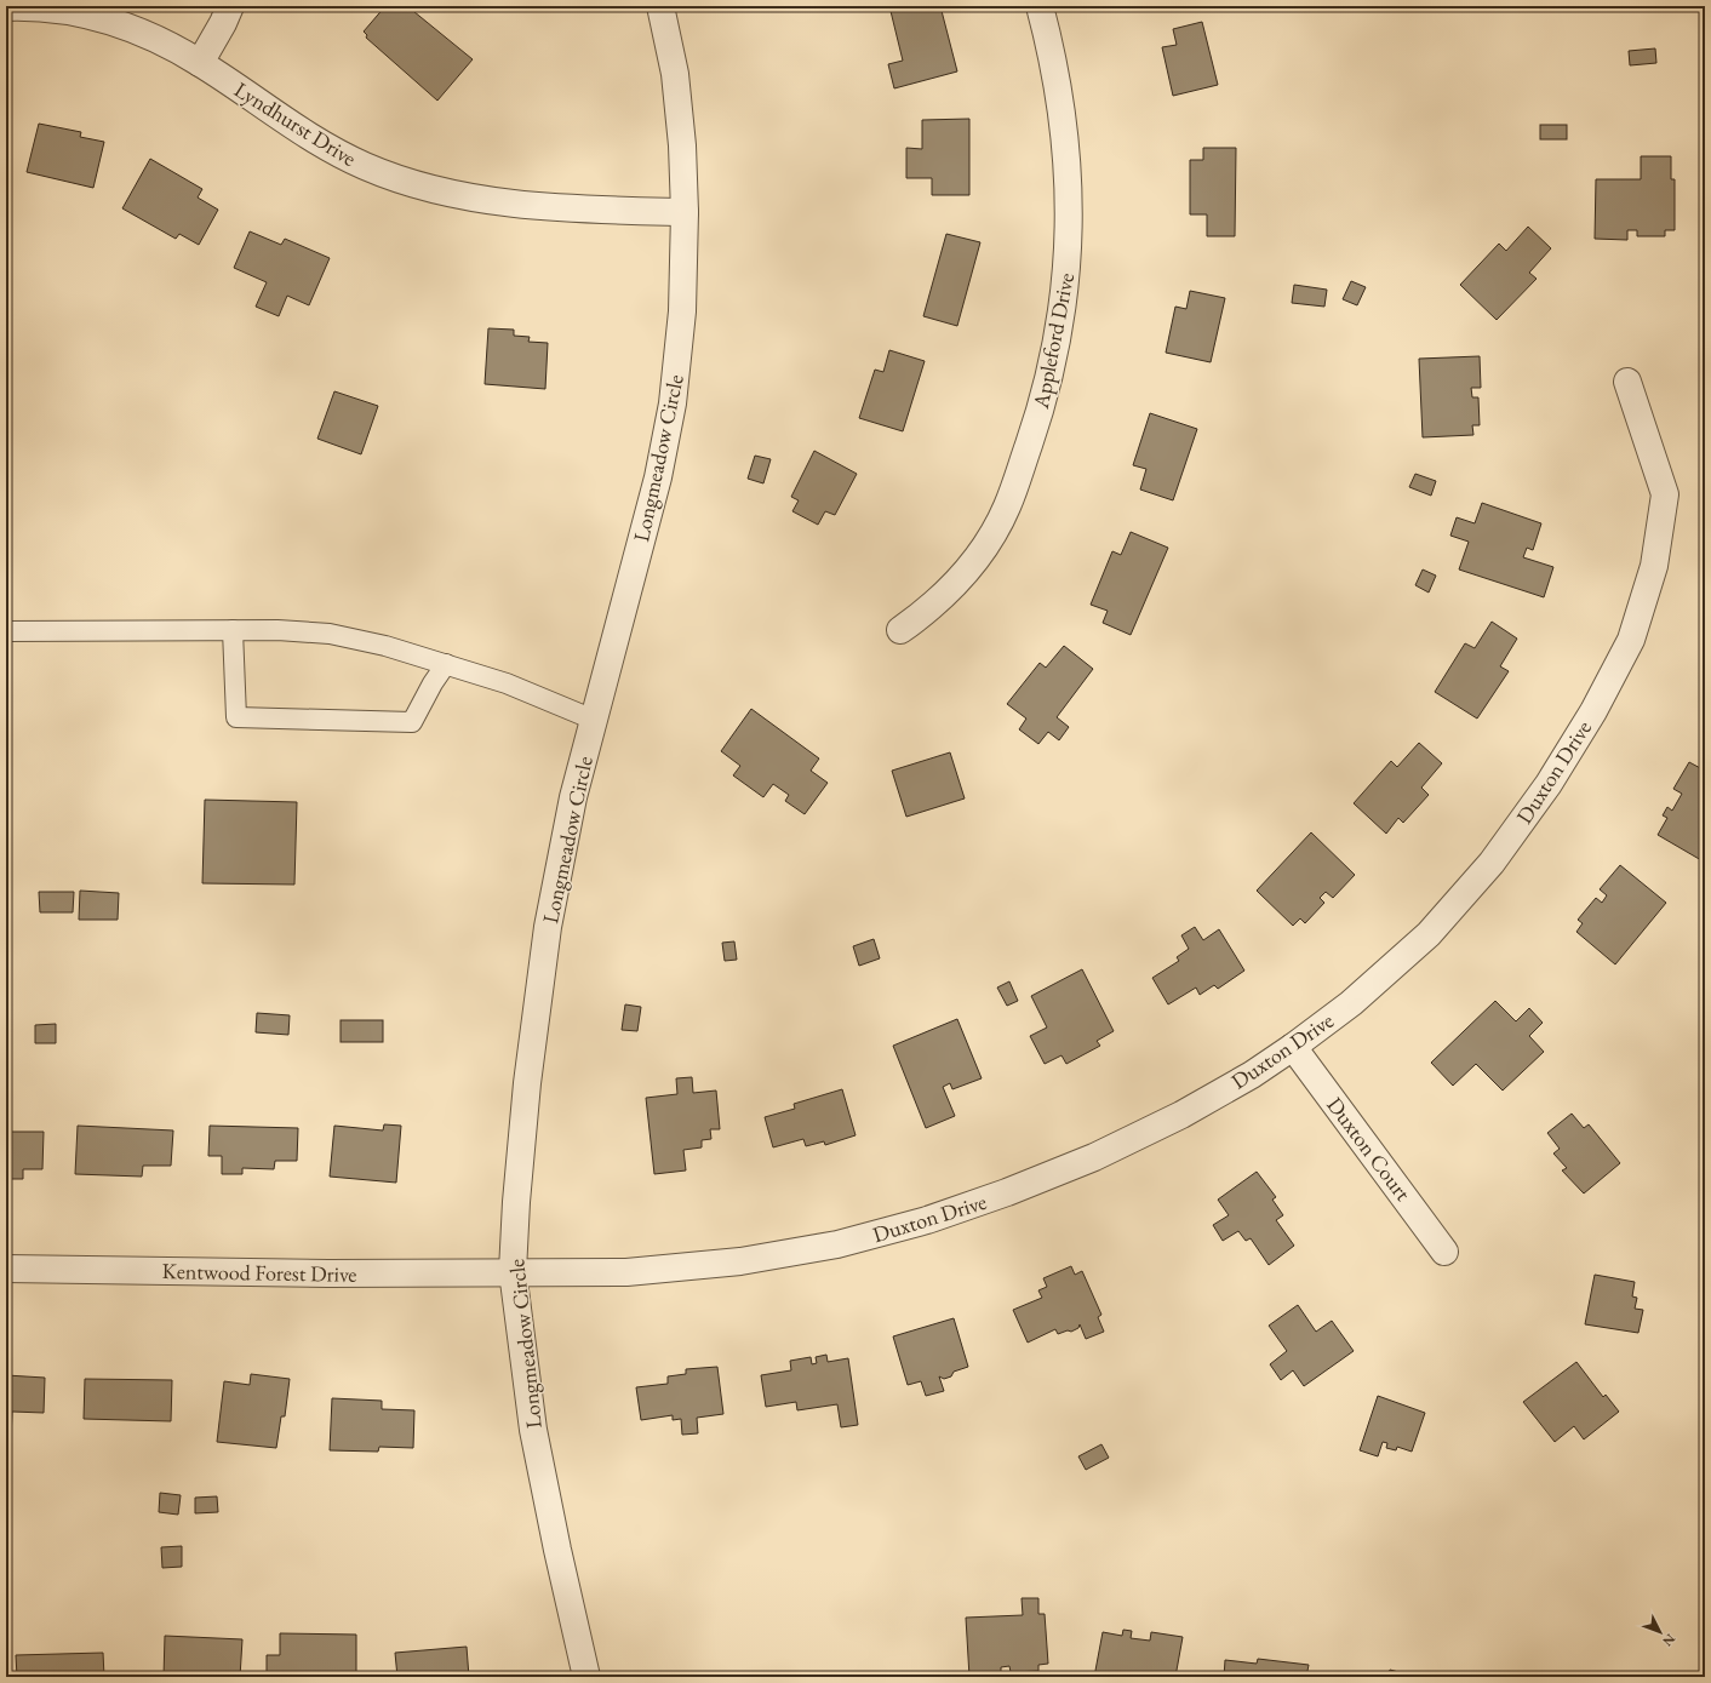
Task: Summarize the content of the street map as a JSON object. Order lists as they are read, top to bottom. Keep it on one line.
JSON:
{"streets":{"street":["Lyndhurst Drive","Appleford Drive","Longmeadow Circle","Duxton Drive","Duxton Court","Kentwood Forest Drive"]},"crossings":[["Lyndhurst Drive","Longmeadow Circle"],["Longmeadow Circle","Duxton Drive"],["Longmeadow Circle","Kentwood Forest Drive"],["Duxton Drive","Duxton Court"],["Duxton Drive","Kentwood Forest Drive"]],"north":"bottom right"}
